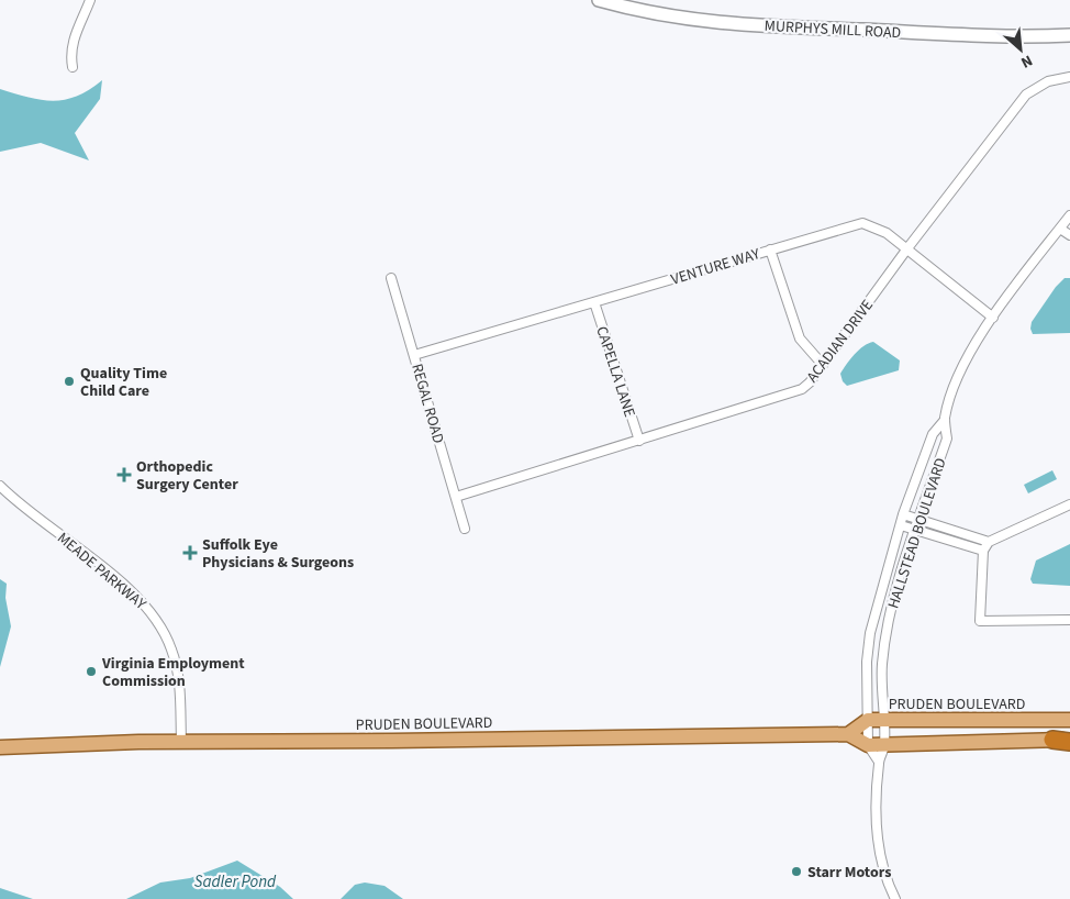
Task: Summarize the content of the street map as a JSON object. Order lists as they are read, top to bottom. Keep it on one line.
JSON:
{"streets":{"main road":["PRUDEN BOULEVARD"],"street":["MURPHYS MILL ROAD","VENTURE WAY","ACADIAN DRIVE","CAPELLA LANE","REGAL ROAD","HALLSTEAD BOULEVARD","MEADE PARKWAY"]},"crossings":[["VENTURE WAY","ACADIAN DRIVE"],["VENTURE WAY","CAPELLA LANE"],["VENTURE WAY","REGAL ROAD"],["VENTURE WAY","HALLSTEAD BOULEVARD"],["ACADIAN DRIVE","CAPELLA LANE"],["ACADIAN DRIVE","REGAL ROAD"],["HALLSTEAD BOULEVARD","PRUDEN BOULEVARD"],["MEADE PARKWAY","PRUDEN BOULEVARD"]],"water":["Sadler Pond"],"places":{"other":["Quality Time Child Care","Virginia Employment Commission","Starr Motors"],"health":["Orthopedic Surgery Center","Suffolk Eye Physicians & Surgeons"]},"north":"bottom right"}
